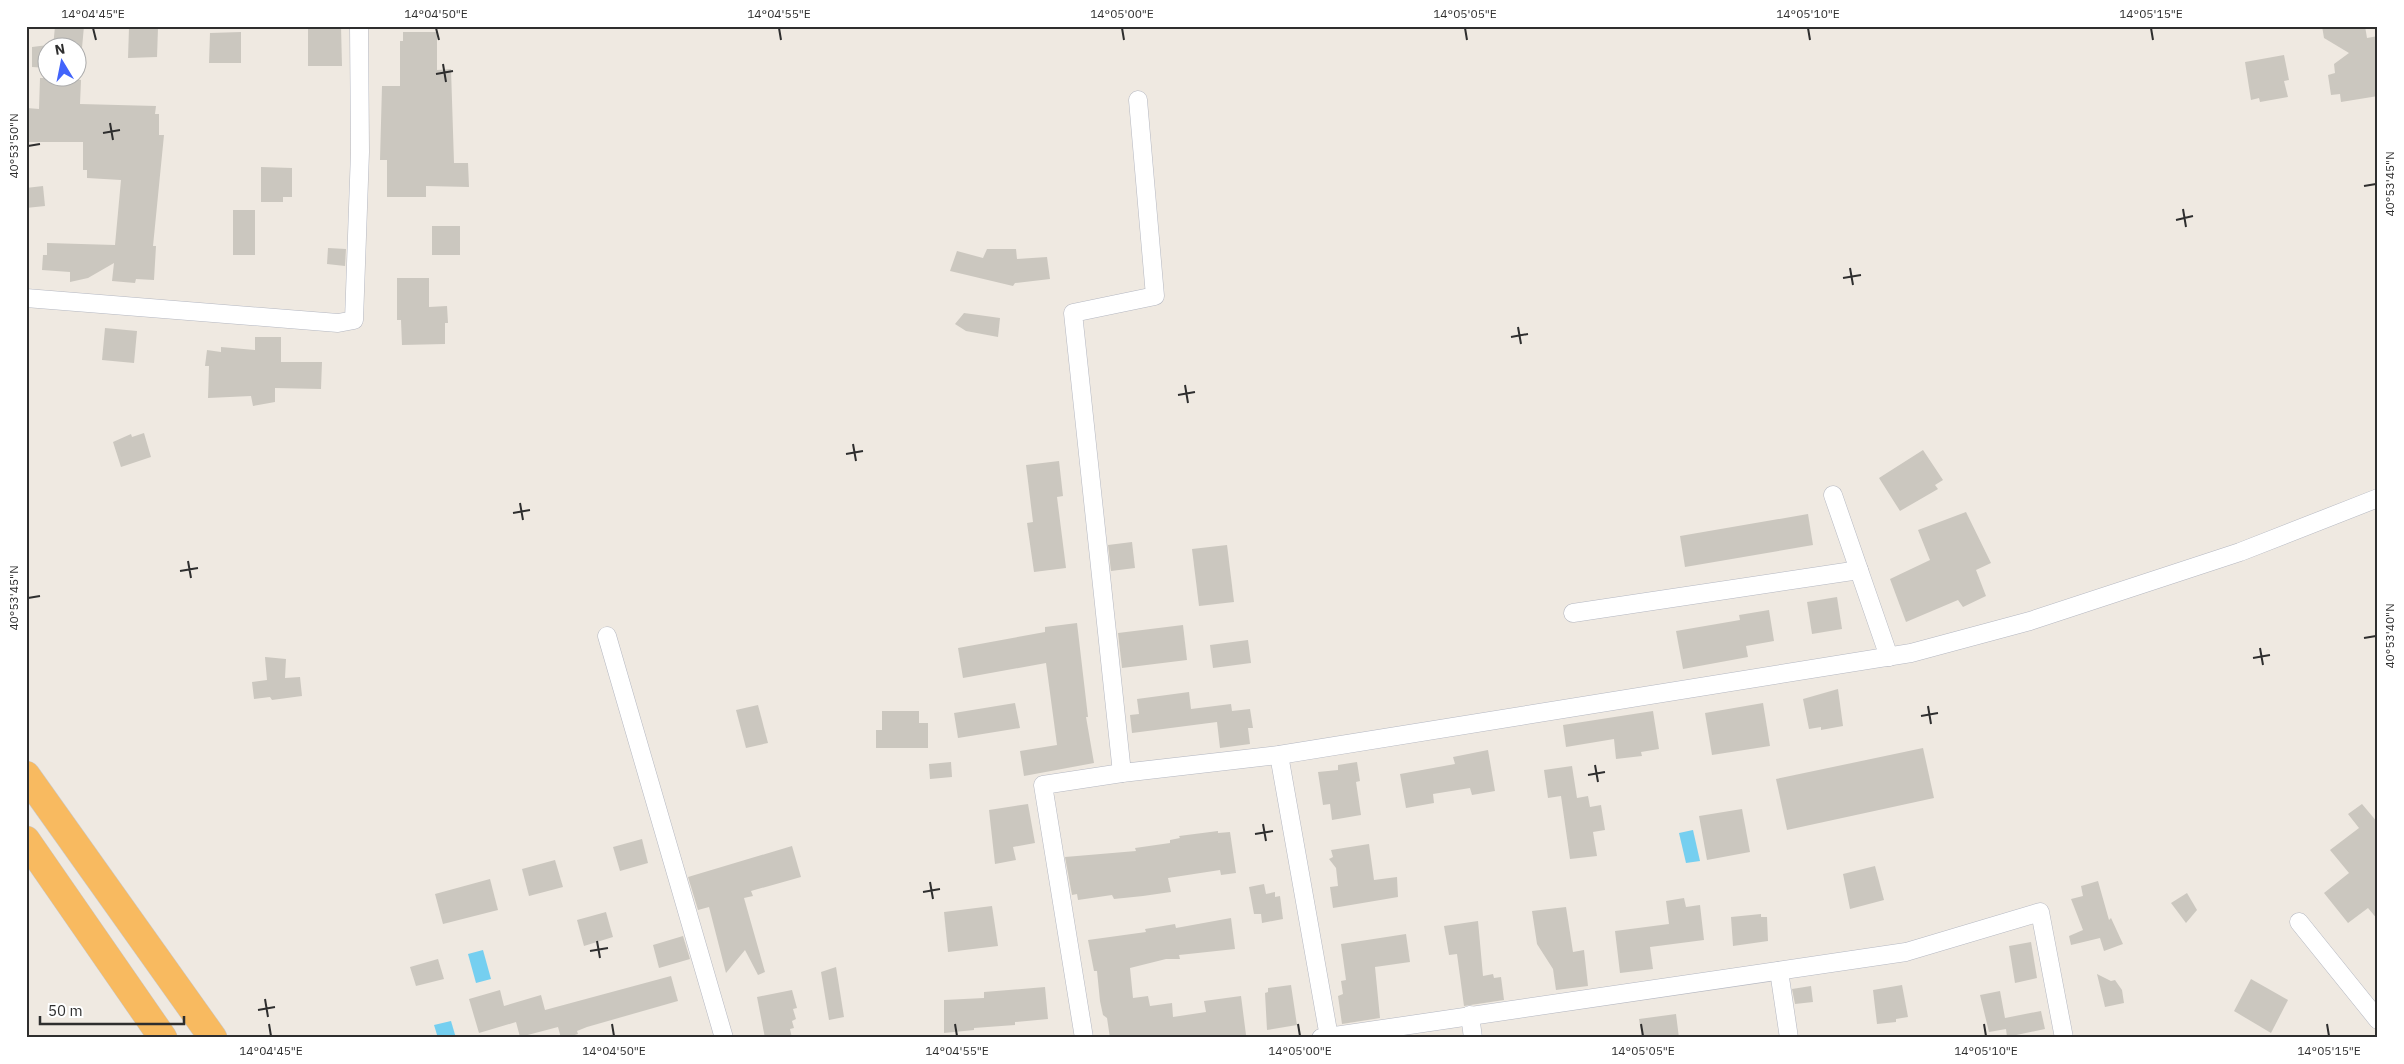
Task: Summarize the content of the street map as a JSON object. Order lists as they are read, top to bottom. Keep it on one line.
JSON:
{"scale_bar":"50 m","north":"top","coordinates":["14°04'45\"E","14°04'50\"E","14°04'55\"E","14°05'00\"E","14°05'05\"E","14°05'10\"E","14°05'15\"E","40°53'50\"N","40°53'45\"N","40°53'40\"N"]}
